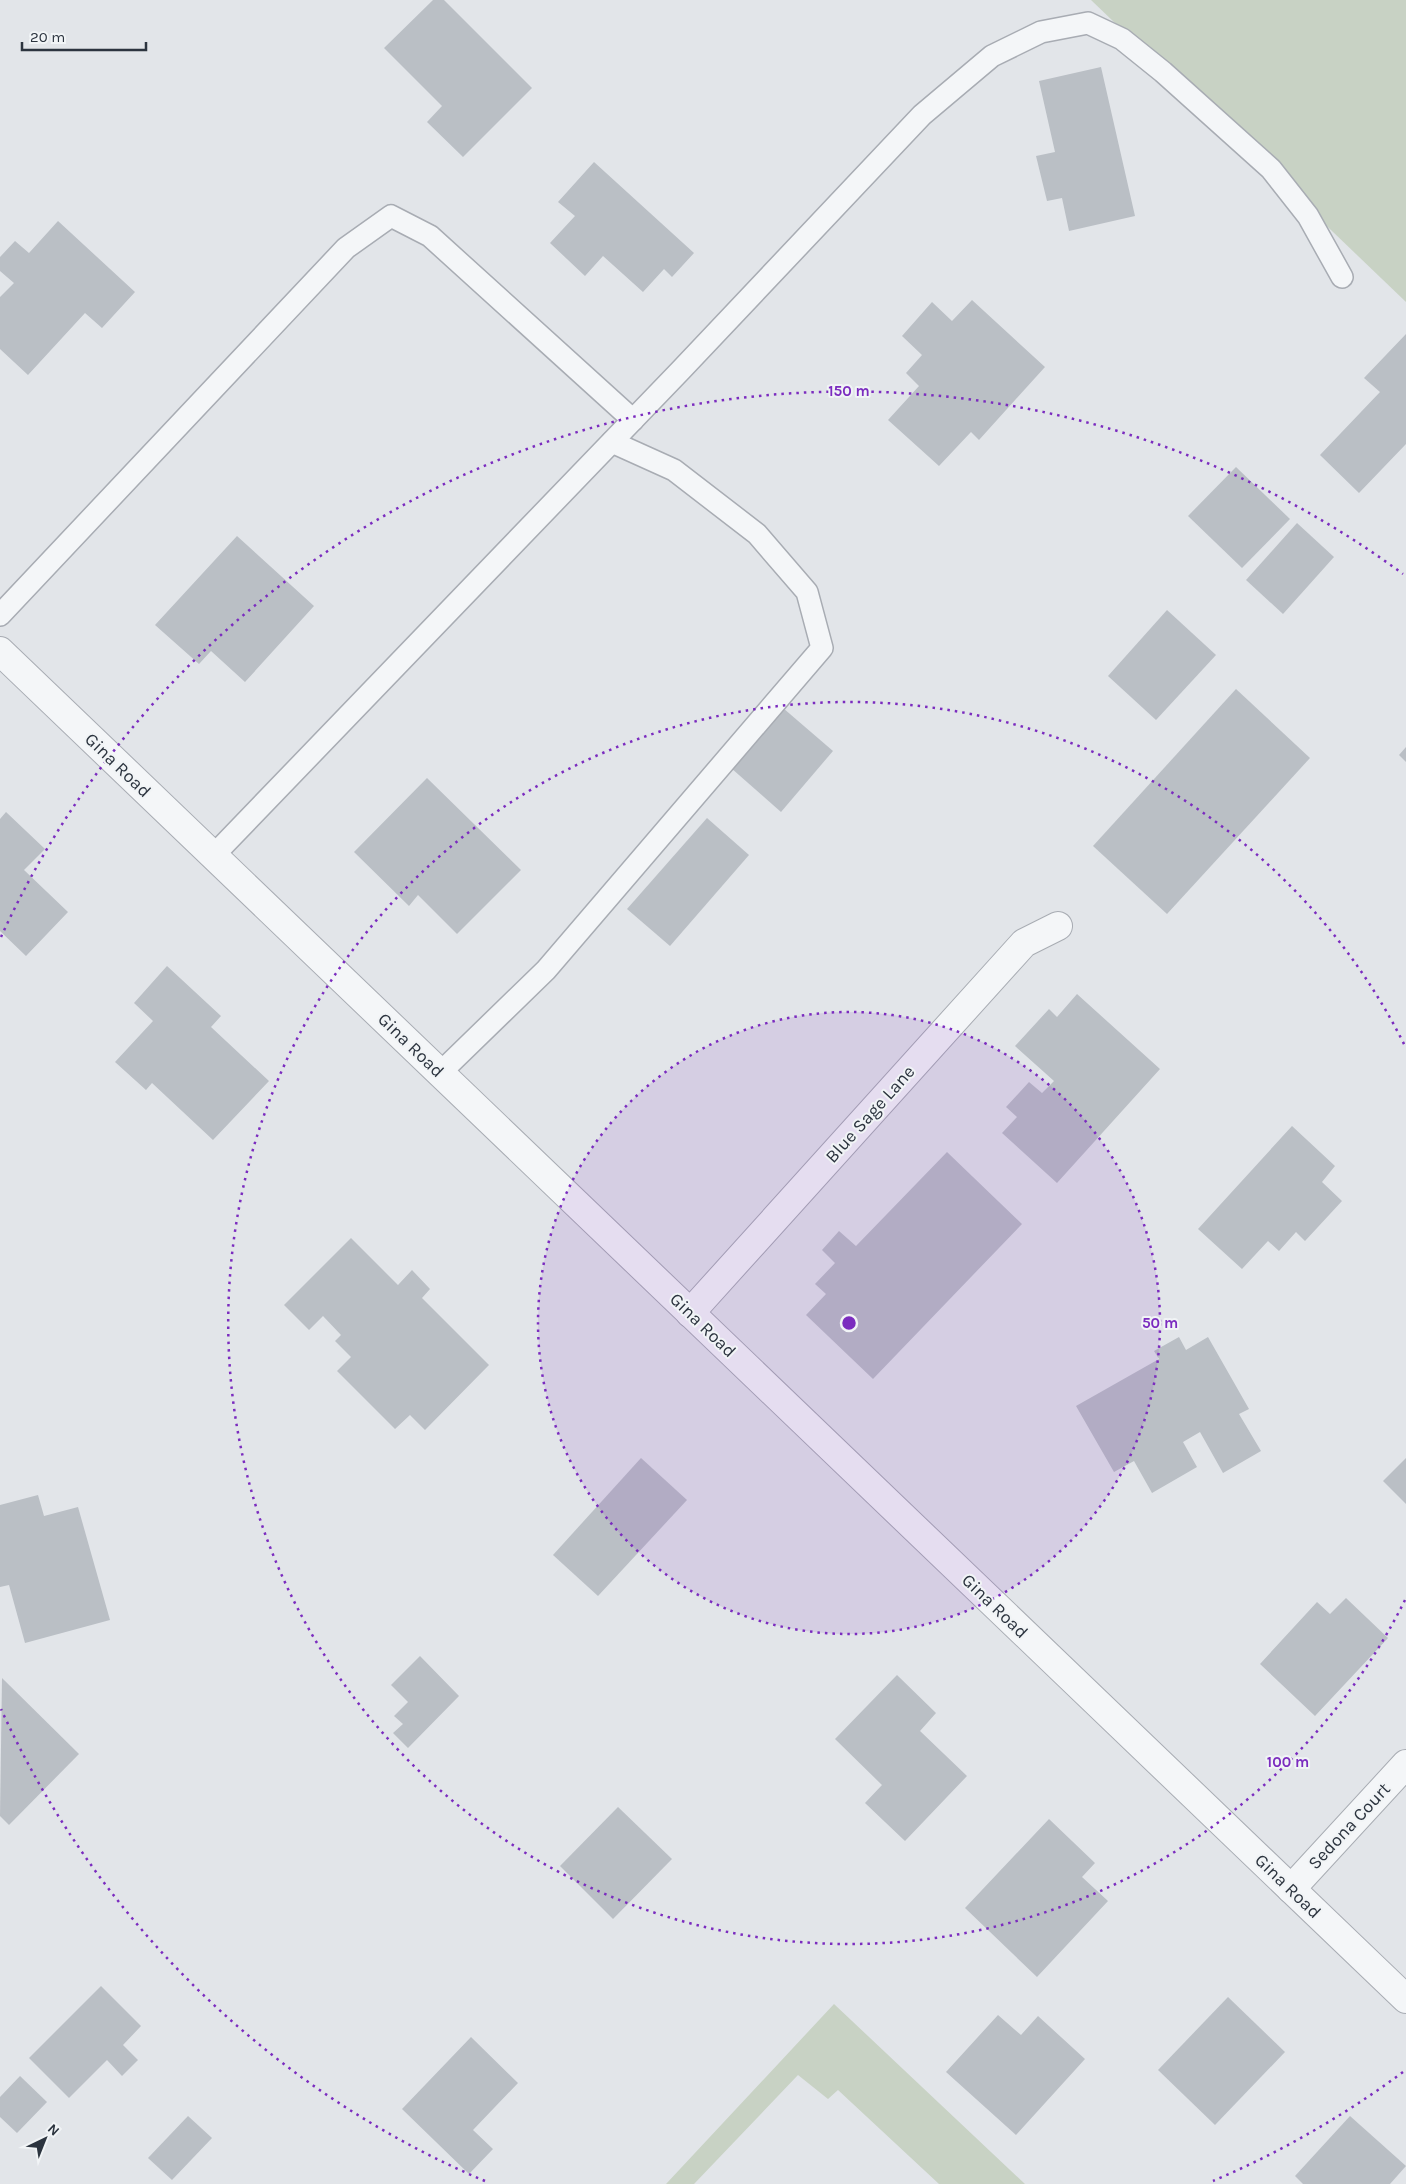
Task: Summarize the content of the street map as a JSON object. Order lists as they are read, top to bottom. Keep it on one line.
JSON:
{"streets":{"street":["Gina Road","Blue Sage Lane","Sedona Court"]},"crossings":[["Gina Road","Blue Sage Lane"],["Gina Road","Sedona Court"]],"scale_bar":"20 m","north":"top right","rings":["150 m","50 m","100 m"]}
